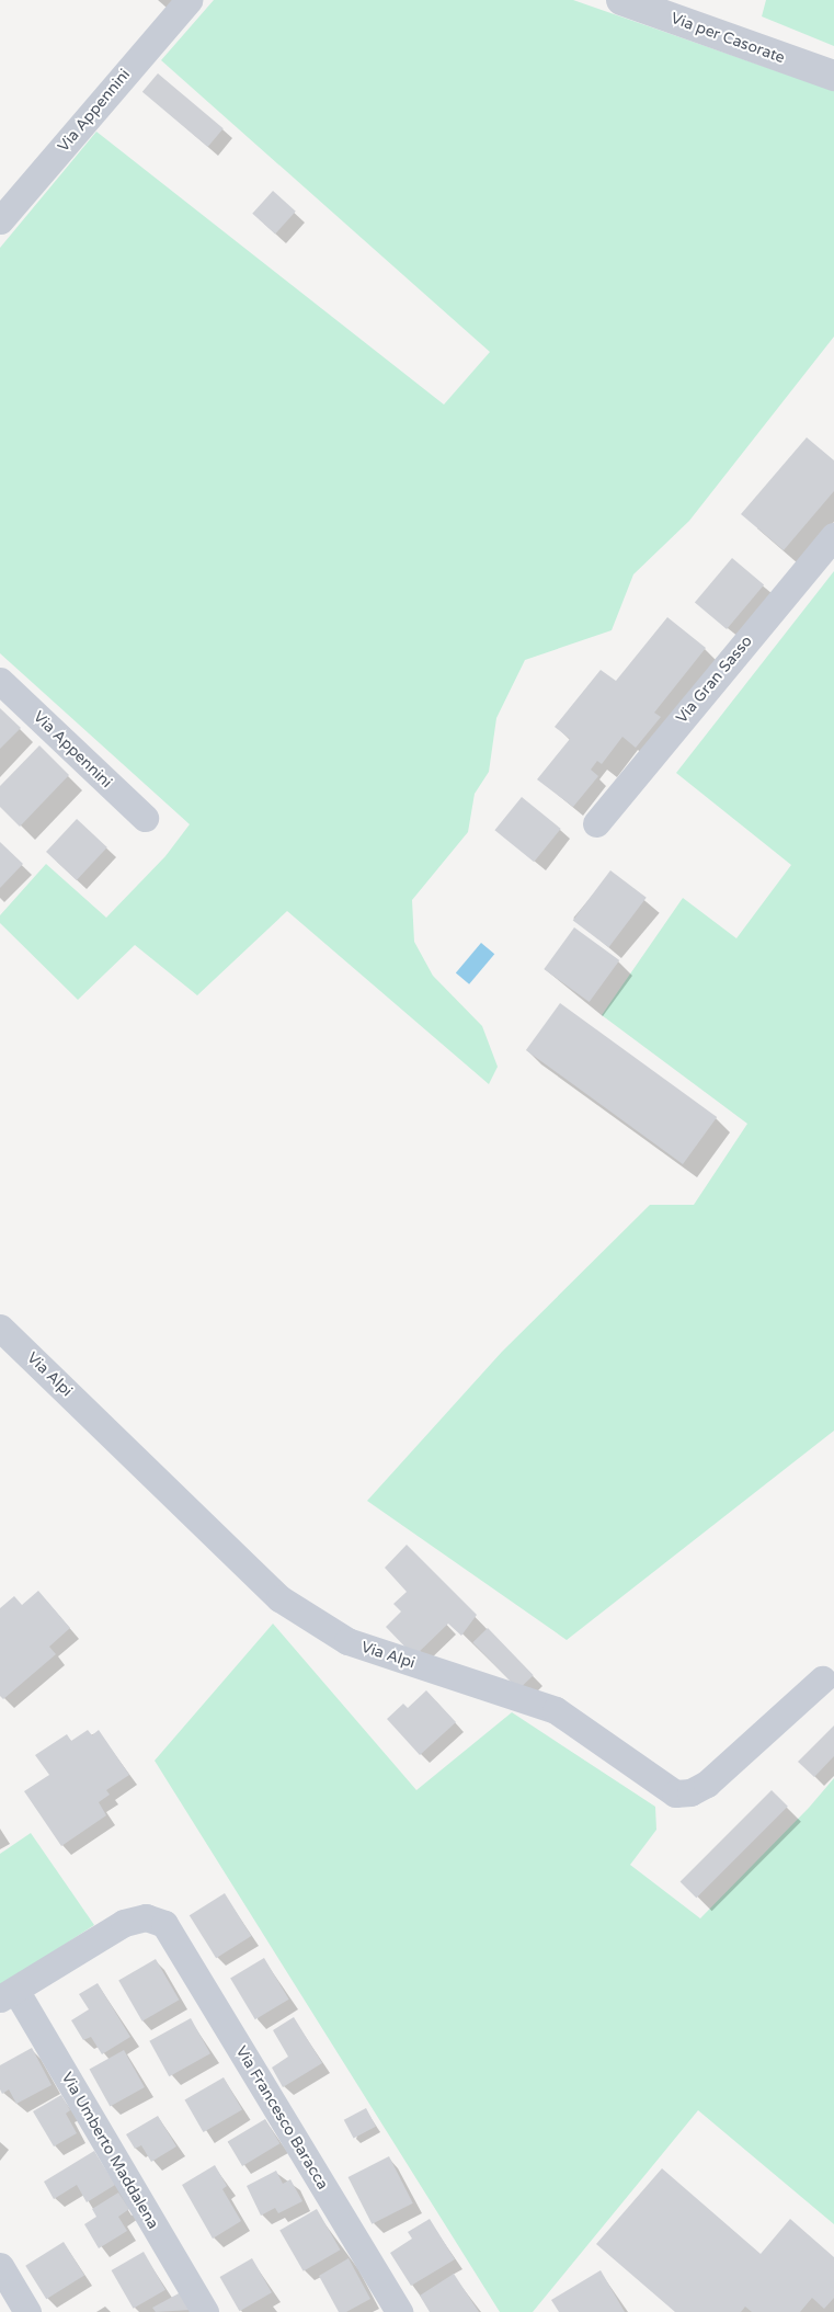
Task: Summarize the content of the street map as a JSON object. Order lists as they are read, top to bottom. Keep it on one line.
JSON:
{"streets":{"street":["Via per Casorate","Via Appennini","Via Gran Sasso","Via Alpi","Via Francesco Baracca","Via Umberto Maddalena"]},"crossings":[["Via Francesco Baracca","Via Umberto Maddalena"]]}
